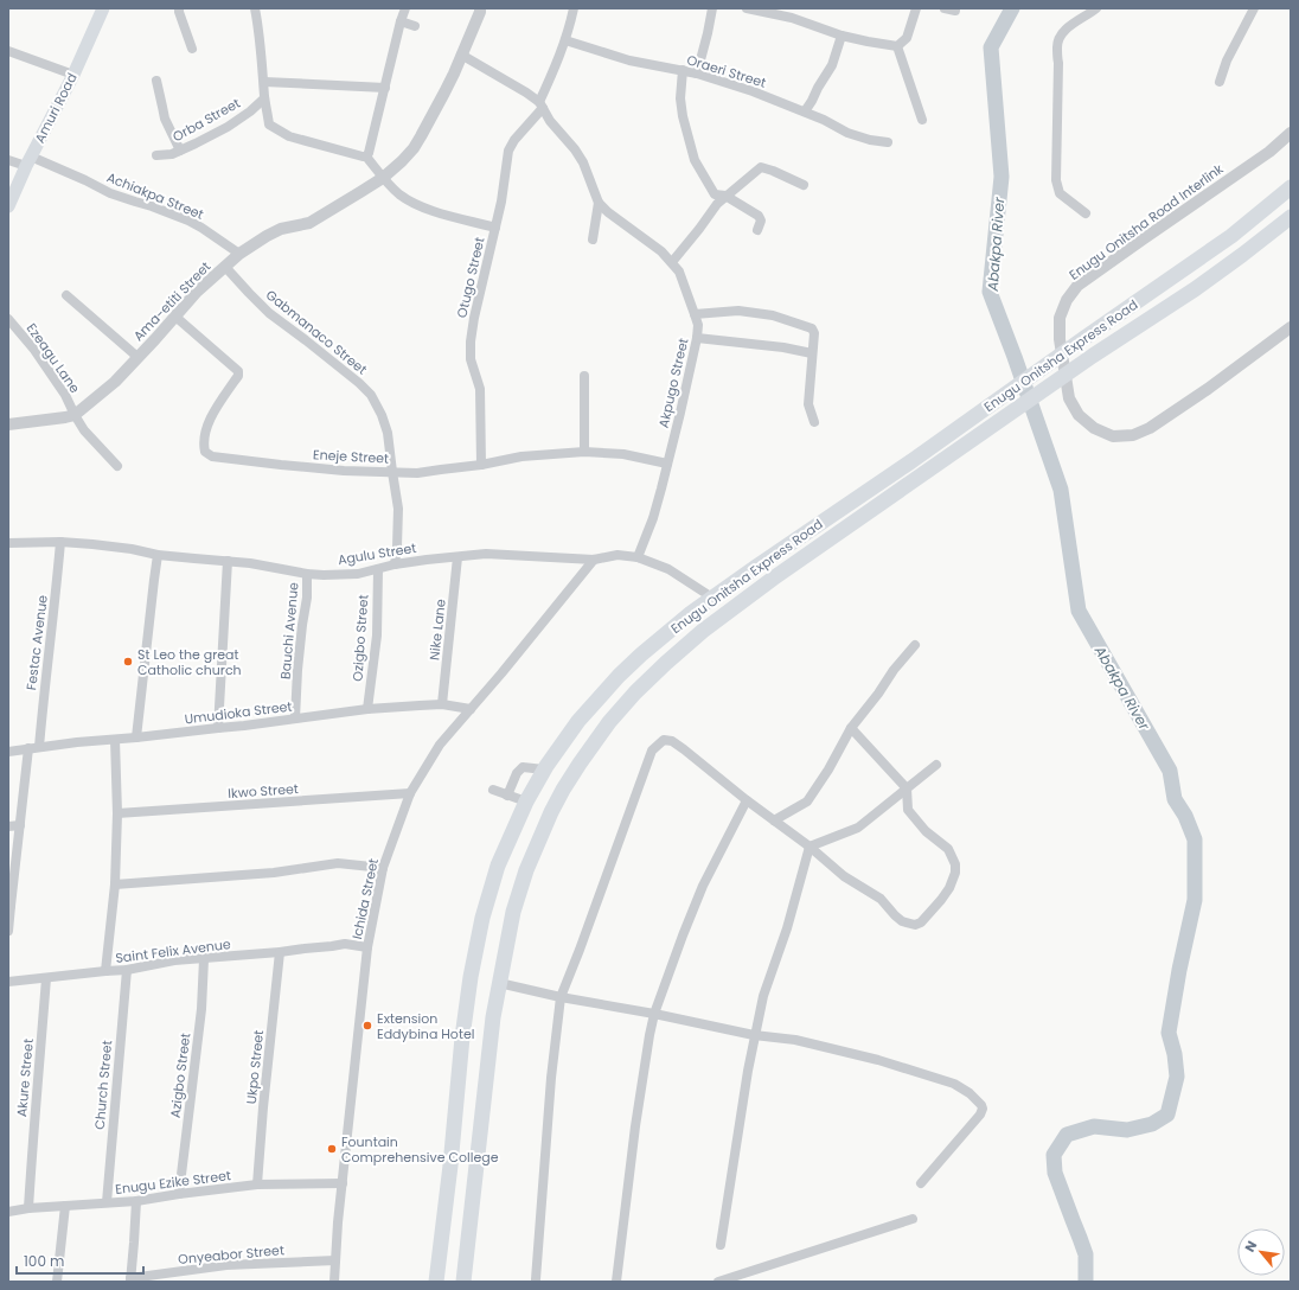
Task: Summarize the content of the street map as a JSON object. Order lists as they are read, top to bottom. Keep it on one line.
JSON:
{"streets":{"highway":["Enugu Onitsha Express Road"],"main road":["Amuri Road"],"street":["Oraeri Street","Orba Street","Achiakpa Street","Enugu Onitsha Road Interlink","Otugo Street","Ama-etiti Street","Gabmanaco Street","Ezeagu Lane","Akpugo Street","Eneje Street","Agulu Street","Nike Lane","Bauchi Avenue","Ozigbo Street","Festac Avenue","Umudioka Street","Ikwo Street","Ichida Street","Saint Felix Avenue","Ukpo Street","Azigbo Street","Akure Street","Church Street","Enugu Ezike Street","Onyeabor Street"]},"crossings":[["Oraeri Street","Otugo Street"],["Amuri Road","Achiakpa Street"],["Achiakpa Street","Ama-etiti Street"],["Otugo Street","Akpugo Street"],["Otugo Street","Eneje Street"],["Ama-etiti Street","Gabmanaco Street"],["Ama-etiti Street","Ezeagu Lane"],["Ama-etiti Street","Akpugo Street"],["Ama-etiti Street","Eneje Street"],["Gabmanaco Street","Eneje Street"],["Gabmanaco Street","Agulu Street"],["Enugu Onitsha Express Road","Agulu Street"],["Akpugo Street","Eneje Street"],["Akpugo Street","Agulu Street"],["Agulu Street","Nike Lane"],["Agulu Street","Bauchi Avenue"],["Agulu Street","Ozigbo Street"],["Agulu Street","Festac Avenue"],["Agulu Street","Ichida Street"],["Nike Lane","Umudioka Street"],["Bauchi Avenue","Umudioka Street"],["Ozigbo Street","Umudioka Street"],["Festac Avenue","Umudioka Street"],["Umudioka Street","Ichida Street"],["Ikwo Street","Ichida Street"],["Ichida Street","Saint Felix Avenue"],["Ichida Street","Enugu Ezike Street"],["Ichida Street","Onyeabor Street"],["Saint Felix Avenue","Ukpo Street"],["Saint Felix Avenue","Azigbo Street"],["Saint Felix Avenue","Akure Street"],["Saint Felix Avenue","Church Street"],["Ukpo Street","Enugu Ezike Street"],["Azigbo Street","Enugu Ezike Street"],["Akure Street","Enugu Ezike Street"],["Church Street","Enugu Ezike Street"]],"water":["Abakpa River"],"places":["St Leo the great Catholic church","Extension Eddybina Hotel","Fountain Comprehensive College"],"scale_bar":"100 m","north":"top left"}
